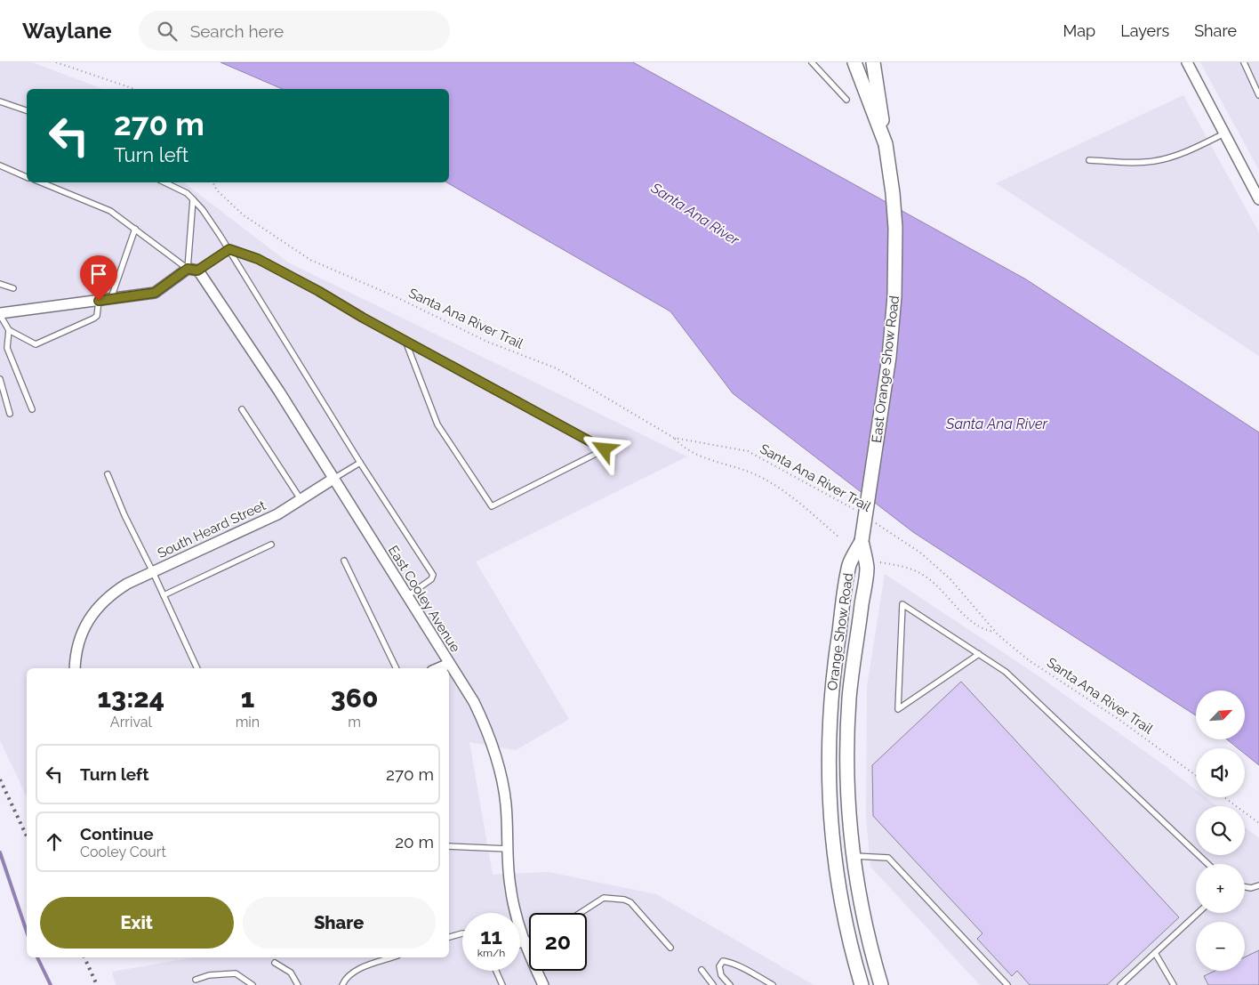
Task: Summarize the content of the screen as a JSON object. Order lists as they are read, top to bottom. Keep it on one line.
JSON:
{"streets":{"main road":["East Orange Show Road","Orange Show Road"],"street":["South Heard Street","East Cooley Avenue"],"path":["Santa Ana River Trail"]},"crossings":[["East Orange Show Road","Orange Show Road"],["South Heard Street","East Cooley Avenue"]],"water":["Santa Ana River"],"north":"top right","page":{"header":"Waylane","search":"Search here","nav":["Map","Layers","Share"],"turn":["270 m","Turn left"],"eta":["13:24","Arrival","1","min","360","m"],"map_buttons":["+","−"],"list":[{"name":"Turn left","value":"270 m"},{"name":"Continue","note":"Cooley Court","value":"20 m"}],"buttons":["Exit","Share"],"speed":"11 km/h","limit":"20"}}
